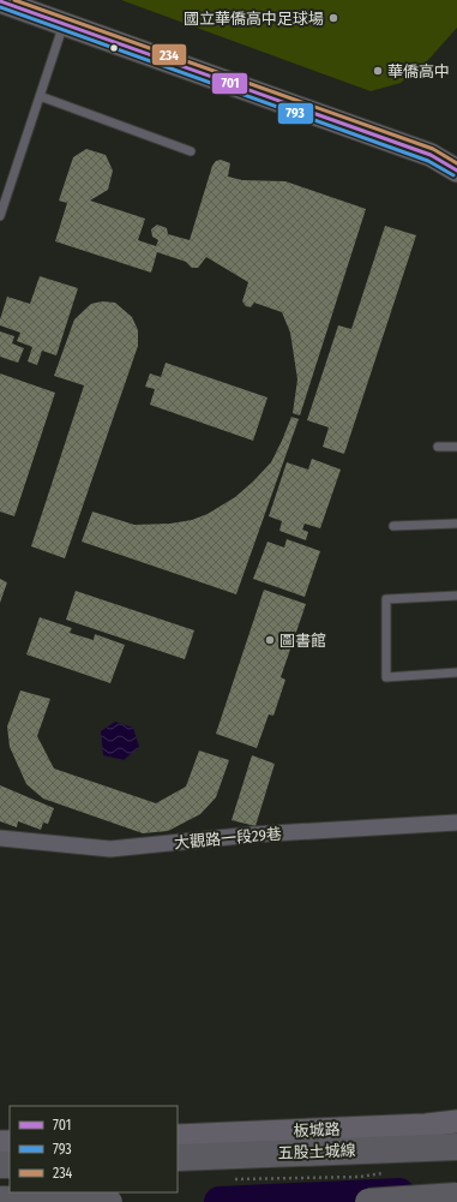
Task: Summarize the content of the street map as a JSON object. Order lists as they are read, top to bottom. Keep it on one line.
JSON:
{"streets":{"highway":["五股土城線"],"main road":["板城路"],"street":["大觀路一段29巷"]},"places":["國立華僑高中足球場","華僑高中","圖書館"],"lines":["transit line 234","transit line 701","transit line 793"],"legend":["701","793","234"]}
